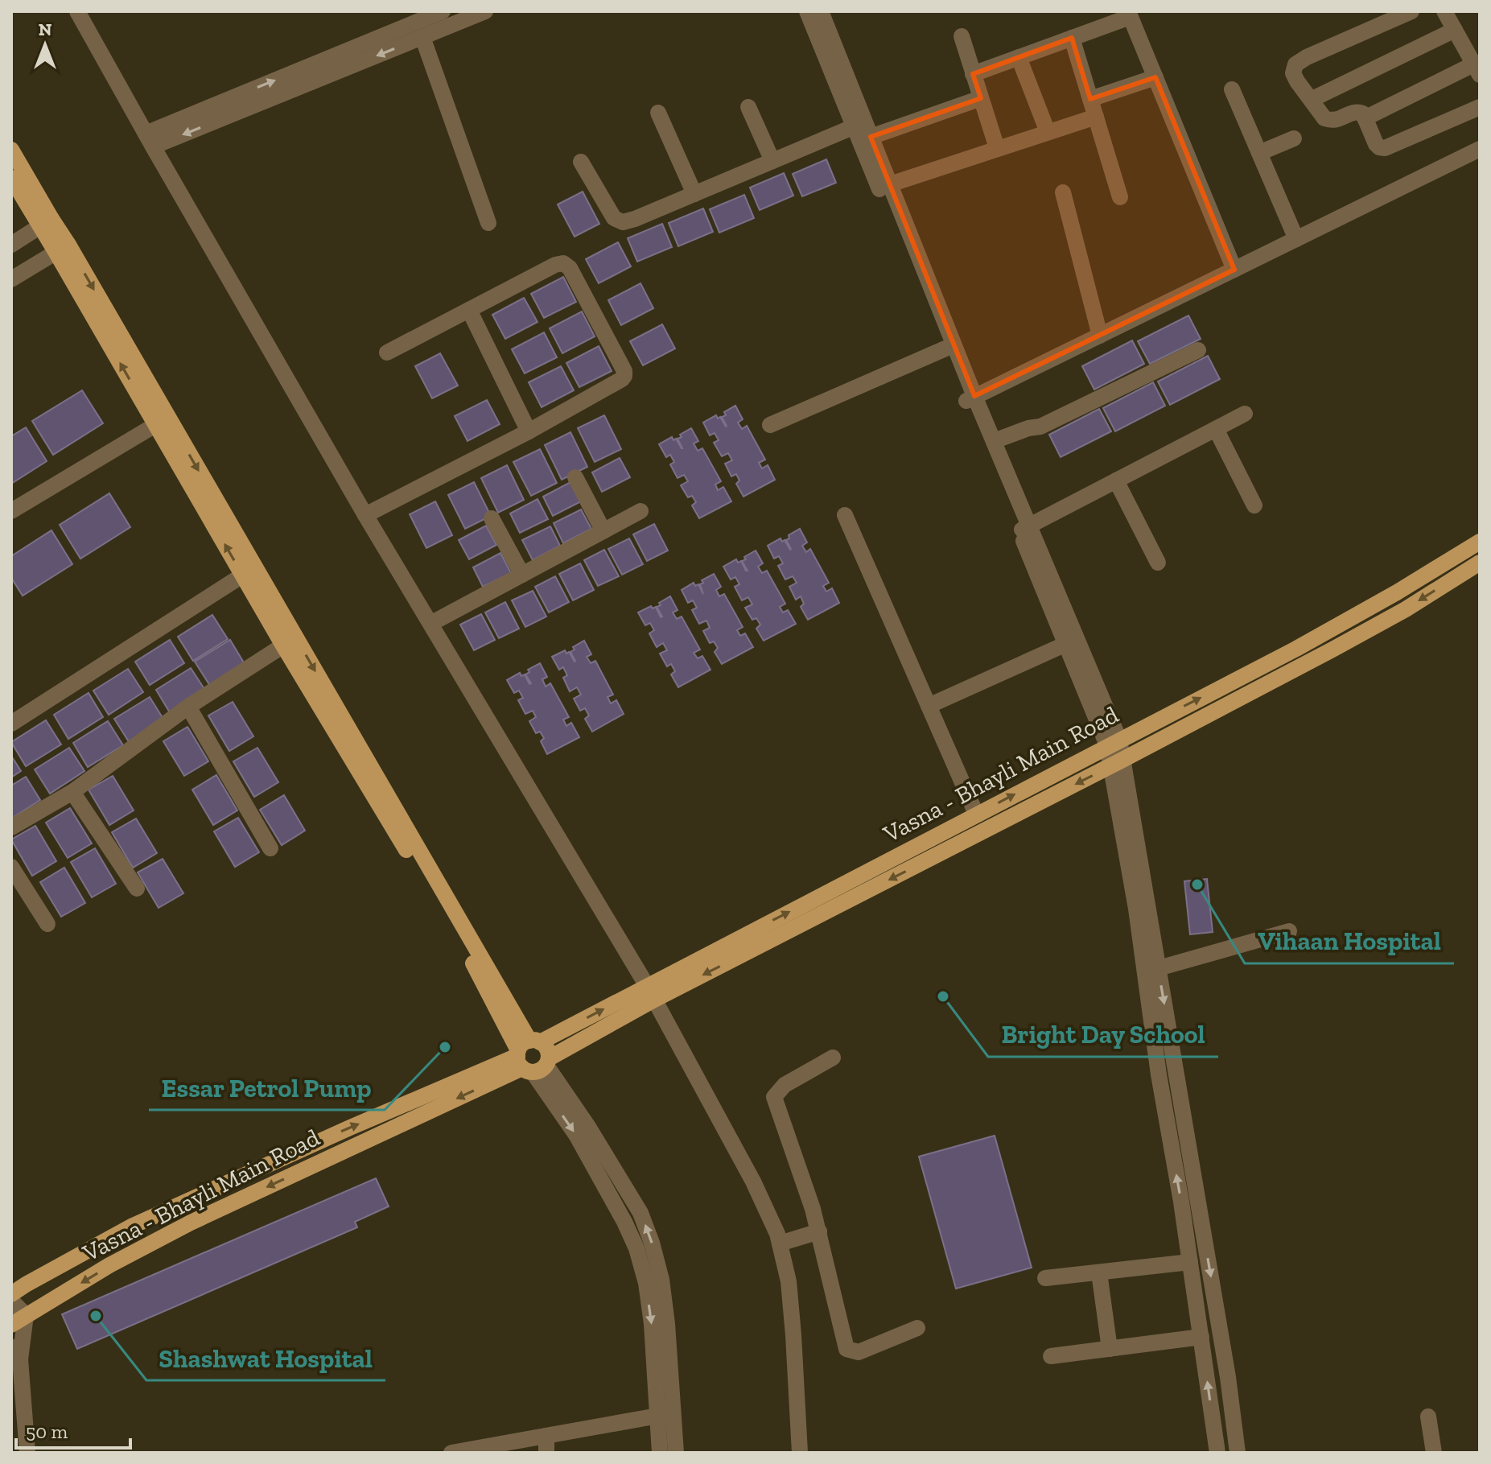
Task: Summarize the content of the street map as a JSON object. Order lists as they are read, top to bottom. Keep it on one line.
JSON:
{"streets":{"main road":["Vasna - Bhayli Main Road"]},"places":["Vihaan Hospital","Bright Day School","Essar Petrol Pump","Shashwat Hospital"],"scale_bar":"50 m","north":"top"}
